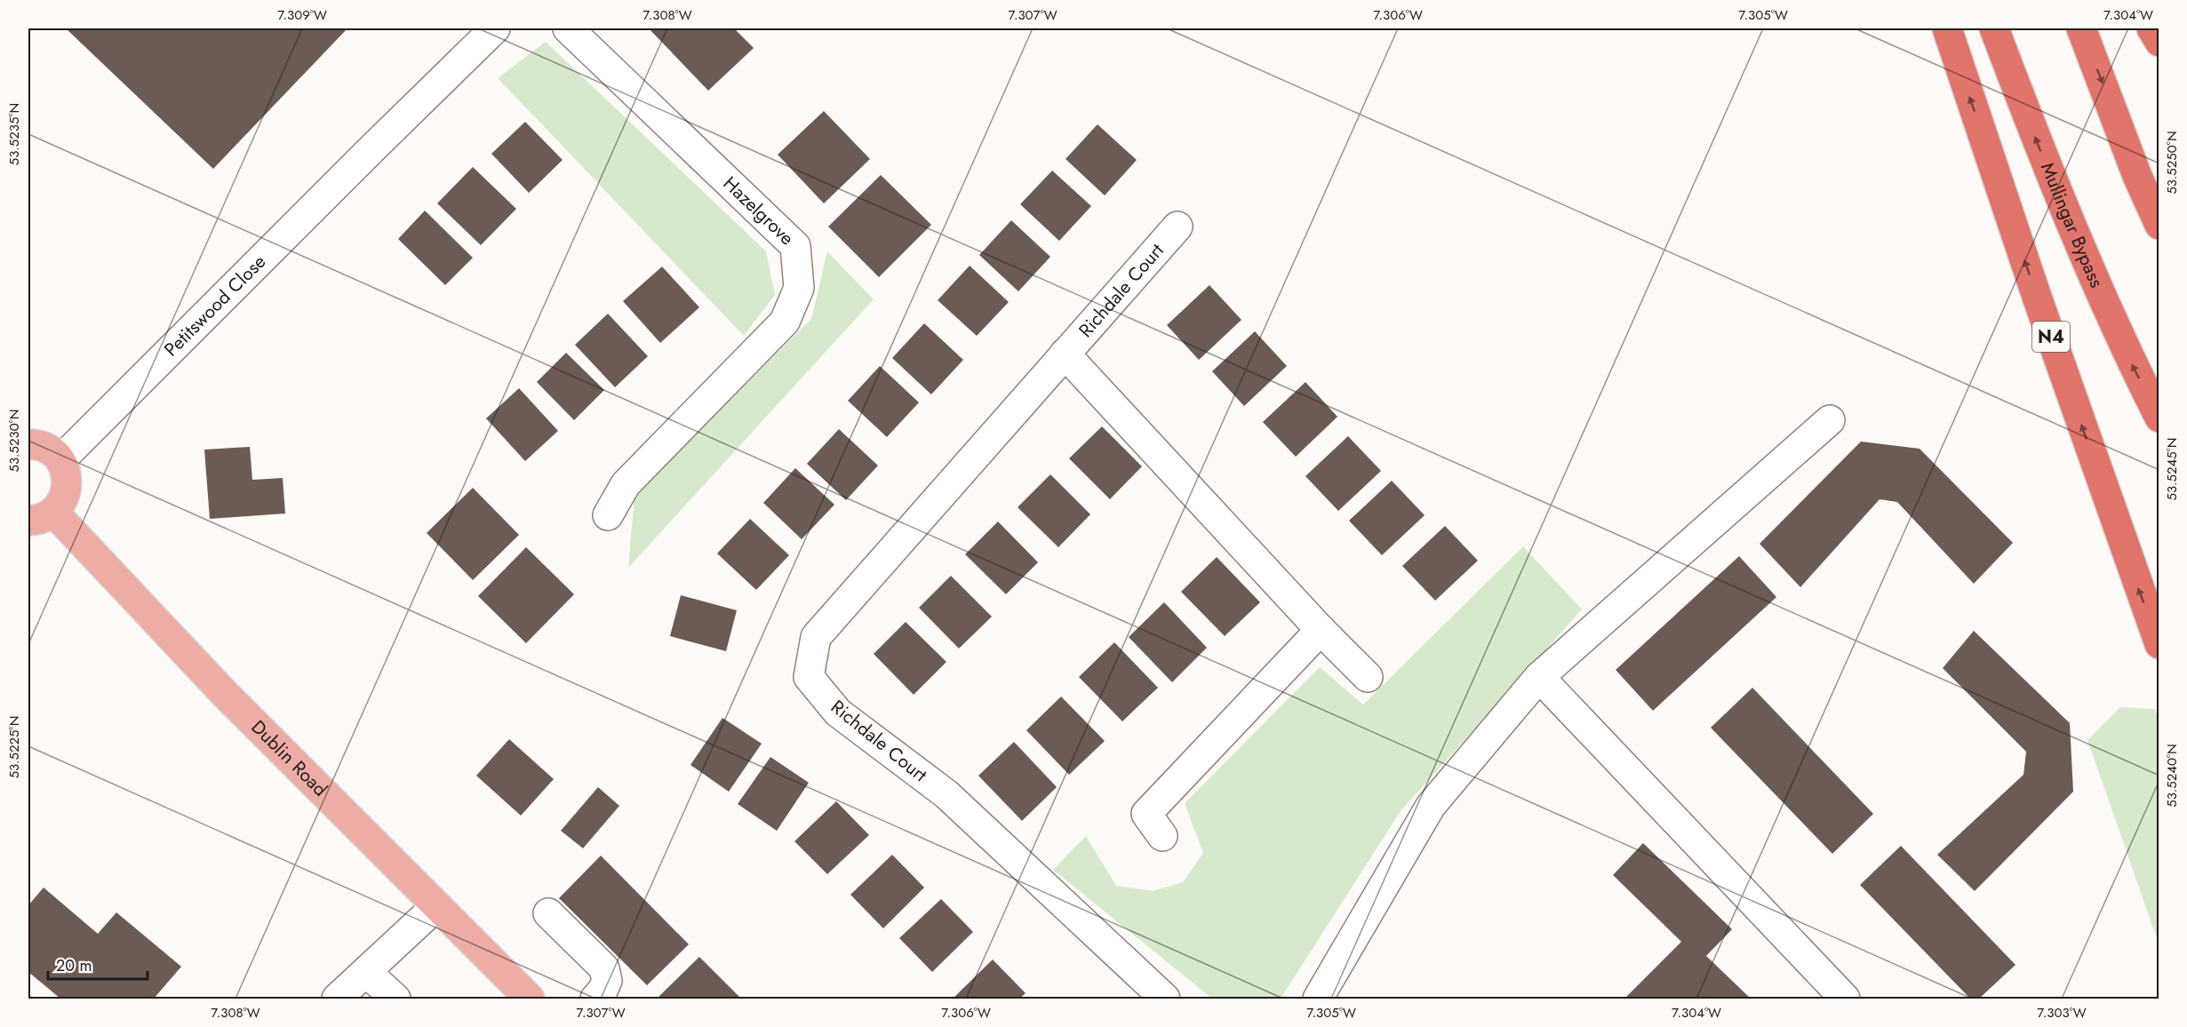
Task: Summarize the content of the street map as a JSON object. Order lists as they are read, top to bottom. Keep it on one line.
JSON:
{"streets":{"highway":["Mullingar Bypass","N4"],"main road":["Dublin Road"],"street":["Hazelgrove","Richdale Court","Petitswood Close"]},"scale_bar":"20 m","coordinates":["7.309°W","7.308°W","7.307°W","7.306°W","7.305°W","7.304°W","53.5235°N","53.5250°N","53.5230°N","53.5245°N","53.5225°N","53.5240°N","7.303°W"]}
